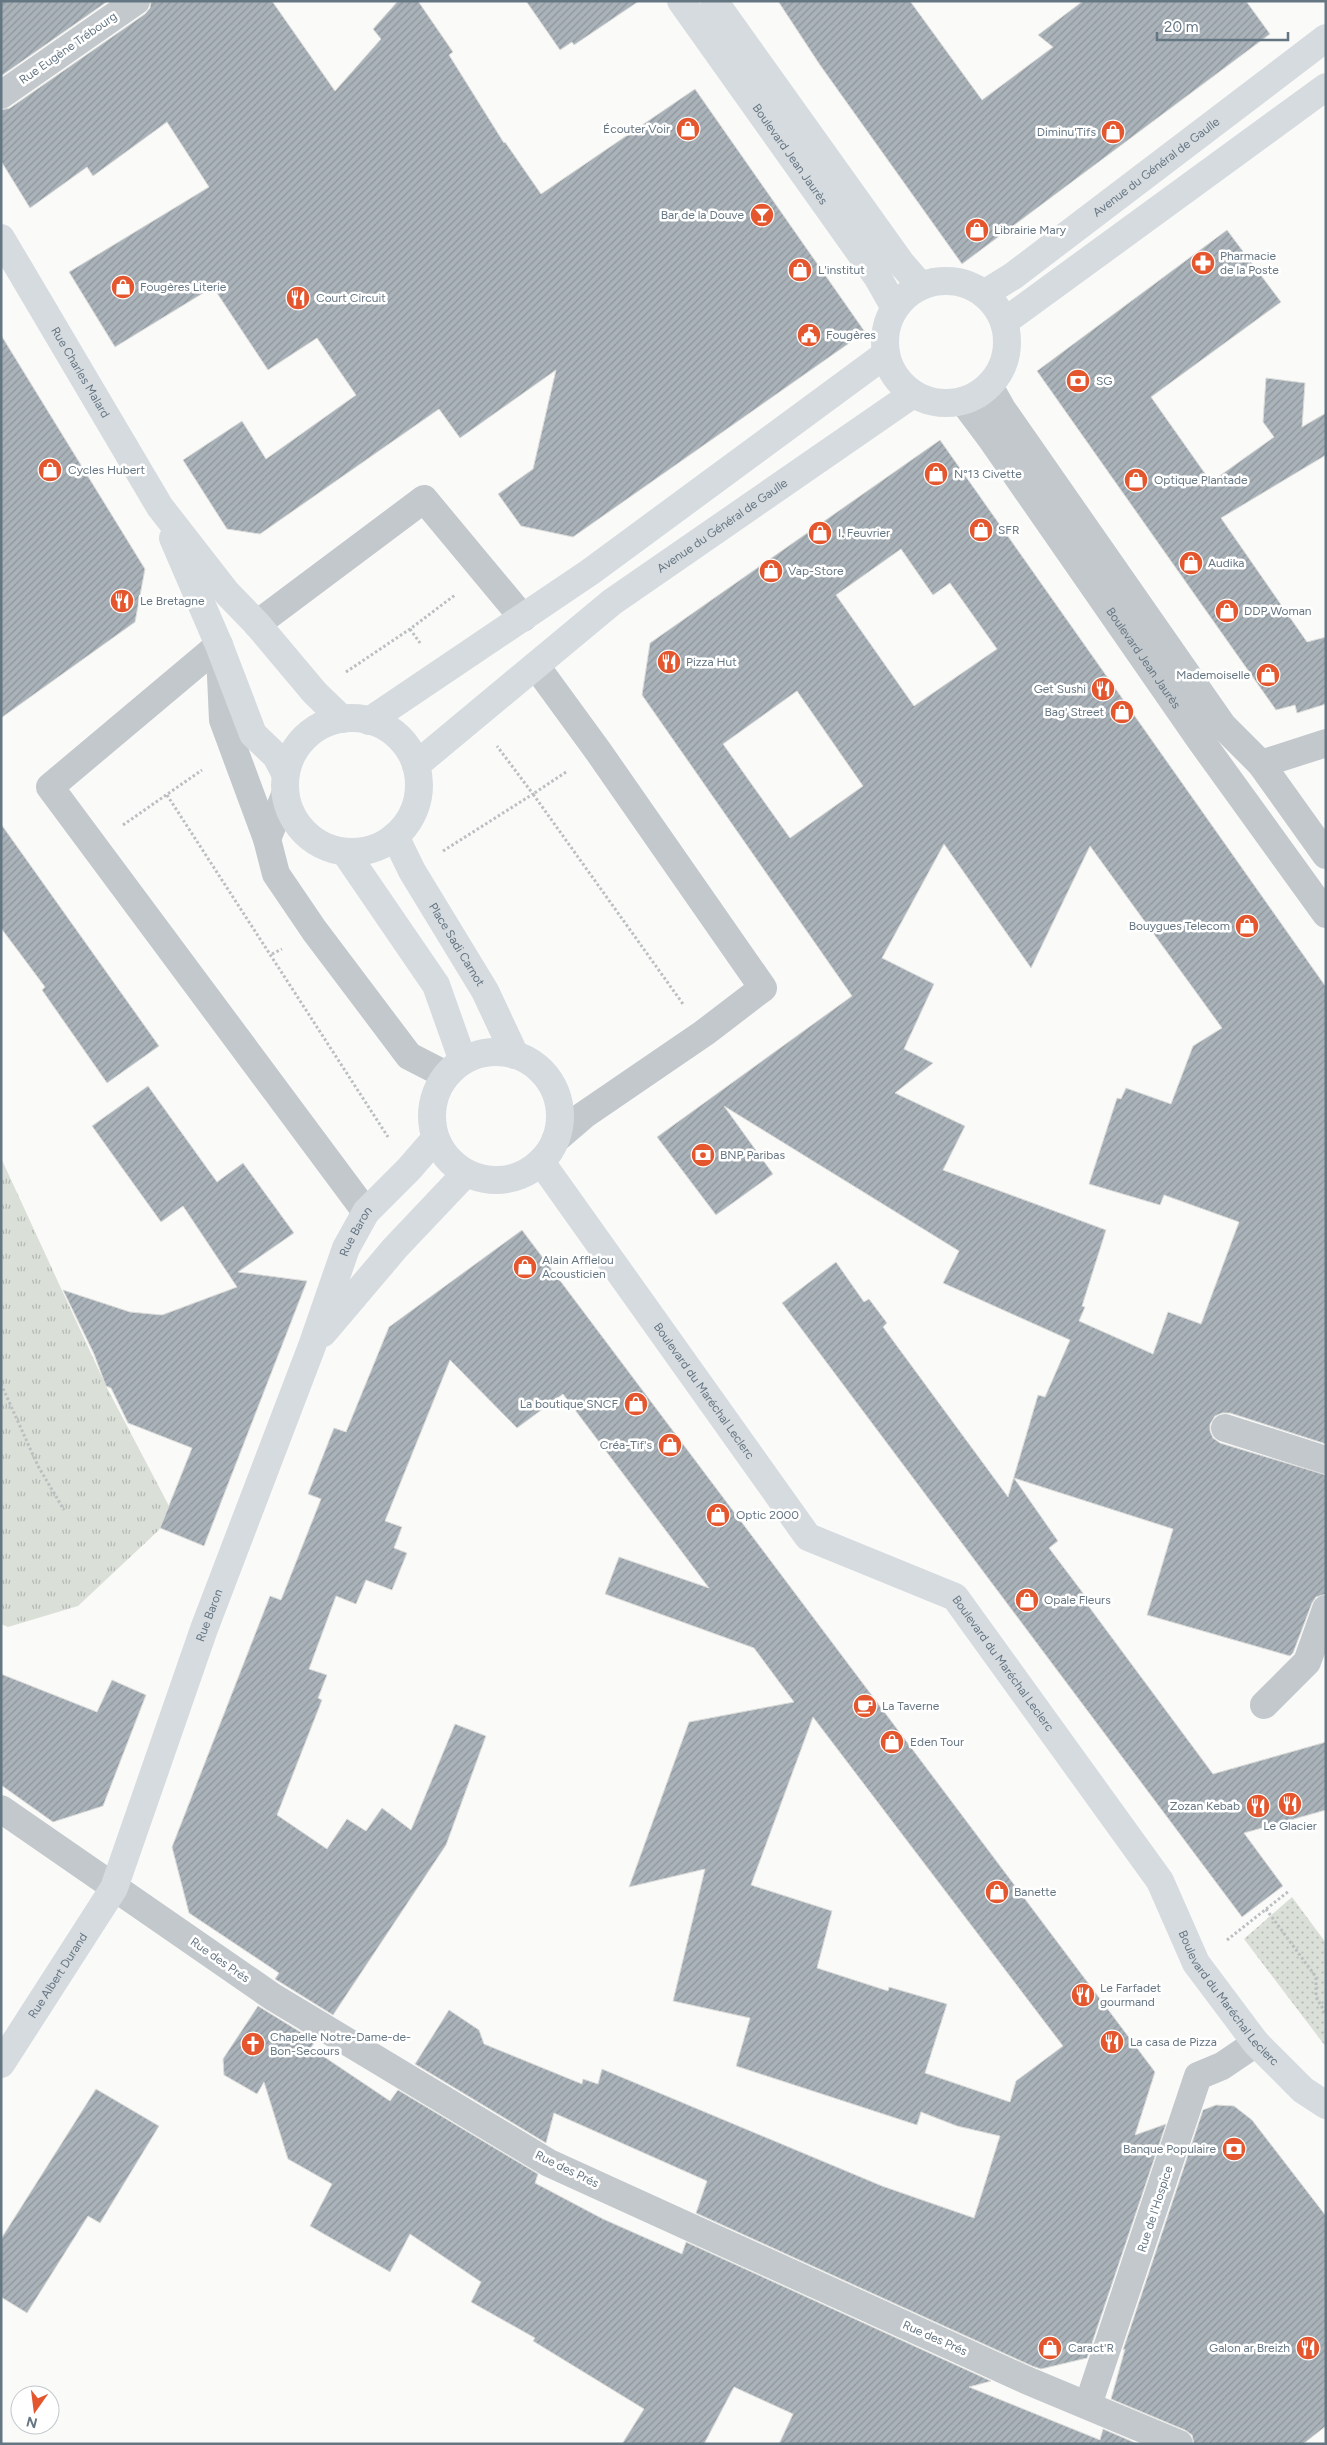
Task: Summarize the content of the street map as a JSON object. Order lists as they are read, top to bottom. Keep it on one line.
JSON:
{"streets":{"main road":["Boulevard Jean Jaurès","Avenue du Général de Gaulle","Rue Charles Malard","Place Sadi Carnot","Rue Baron","Boulevard du Maréchal Leclerc","Rue Albert Durand"],"street":["Rue Eugène Trébourg","Rue des Prés","Rue de l'Hospice"]},"crossings":[["Boulevard Jean Jaurès","Avenue du Général de Gaulle"],["Place Sadi Carnot","Rue Baron"],["Place Sadi Carnot","Boulevard du Maréchal Leclerc"],["Rue Baron","Boulevard du Maréchal Leclerc"],["Rue Baron","Rue des Prés"],["Rue Baron","Rue Albert Durand"],["Boulevard du Maréchal Leclerc","Rue de l'Hospice"],["Rue des Prés","Rue Albert Durand"],["Rue des Prés","Rue de l'Hospice"]],"places":{"shop":["Écouter Voir","Diminu'Tifs","Librairie Mary","L'institut","Fougères Literie","Cycles Hubert","N°13 Civette","Optique Plantade","SFR","I. Feuvrier","Audika","Vap-Store","DDP Woman","Mademoiselle","Bag' Street","Bouygues Telecom","Alain Afflelou Acousticien","La boutique SNCF","Créa-Tif's","Optic 2000","Opale Fleurs","Eden Tour","Banette","Caract'R"],"bar":["Bar de la Douve"],"pharmacy":["Pharmacie de la Poste"],"restaurant":["Court Circuit","Le Bretagne","Pizza Hut","Get Sushi","Le Glacier","Zozan Kebab","Le Farfadet gourmand","La casa de Pizza","Galon ar Breizh"],"public building":["Fougères"],"bank":["SG","BNP Paribas","Banque Populaire"],"cafe":["La Taverne"],"church":["Chapelle Notre-Dame-de- Bon-Secours"]},"scale_bar":"20 m","north":"bottom"}
